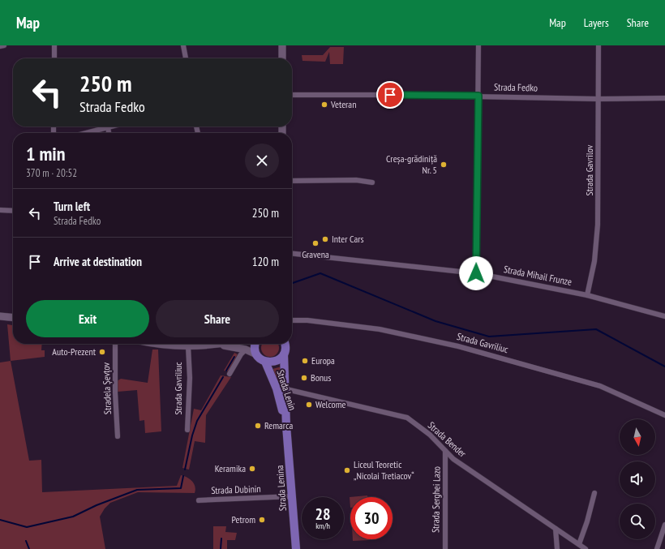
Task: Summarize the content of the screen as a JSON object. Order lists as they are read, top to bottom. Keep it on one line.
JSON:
{"streets":{"main road":["Strada Lenin","Strada Lenina"],"street":["Strada Fedko","Strada Gavrilov","Strada Mihail Frunze","Strada Gavriliuc","Stradela Șevțov","Strada Bender","Strada Dubinin","Strada Serghei Lazo"]},"crossings":[["Strada Fedko","Strada Gavrilov"],["Strada Gavrilov","Strada Mihail Frunze"],["Strada Lenin","Strada Bender"],["Strada Lenin","Strada Lenina"],["Strada Bender","Strada Serghei Lazo"],["Strada Lenina","Strada Dubinin"]],"places":["Veteran","Creșa-grădiniță Nr. 5","Inter Cars","Gravena","Auto-Prezent","Europa","Bonus","Welcome","Remarca","Keramika","Liceul Teoretic „Nicolai Tretiacov“","Petrom"],"north":"bottom","page":{"header":"Map","nav":["Map","Layers","Share"],"turn":["250 m","Strada Fedko"],"heading":["1 min","370 m · 20:52"],"list":[{"name":"Turn left","note":"Strada Fedko","value":"250 m"},{"name":"Arrive at destination","value":"120 m"}],"buttons":["Exit","Share"],"speed":"28 km/h","limit":"30"}}
